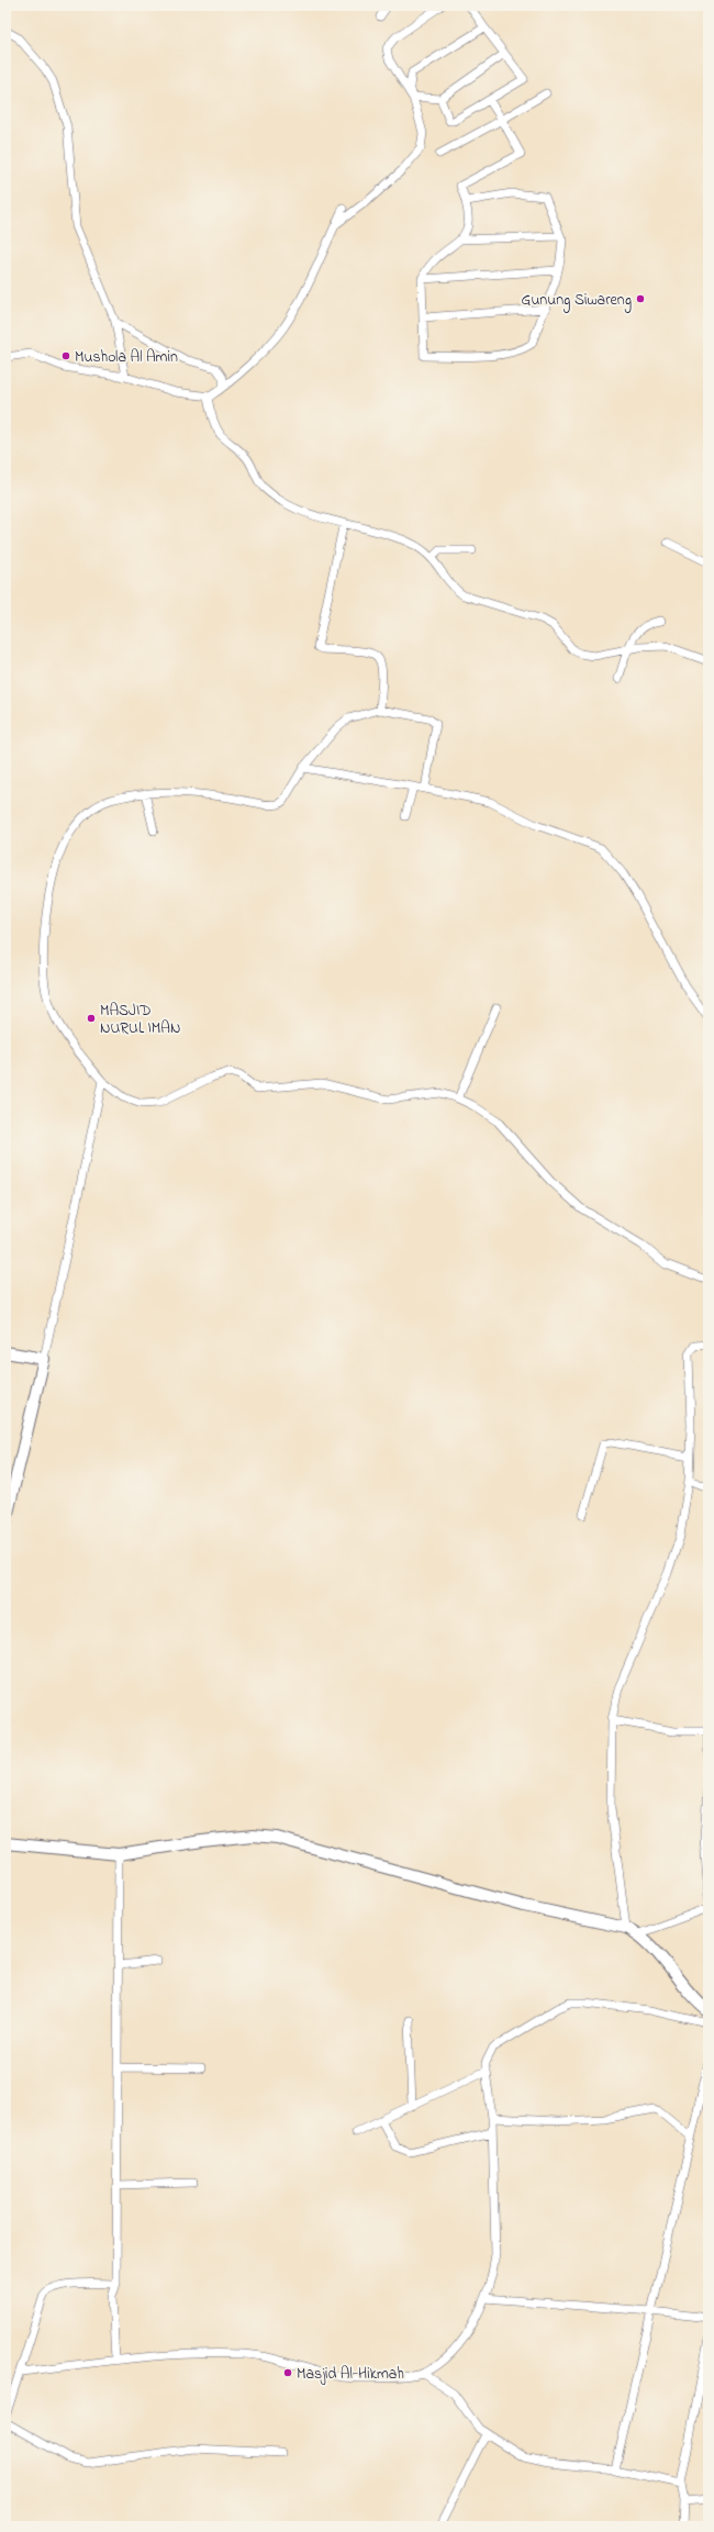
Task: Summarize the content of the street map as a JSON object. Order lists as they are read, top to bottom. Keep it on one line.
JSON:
{"places":["Gunung Siwareng","Mushola Al Amin","MASJID NURUL IMAN","Masjid Al-Hikmah"]}
